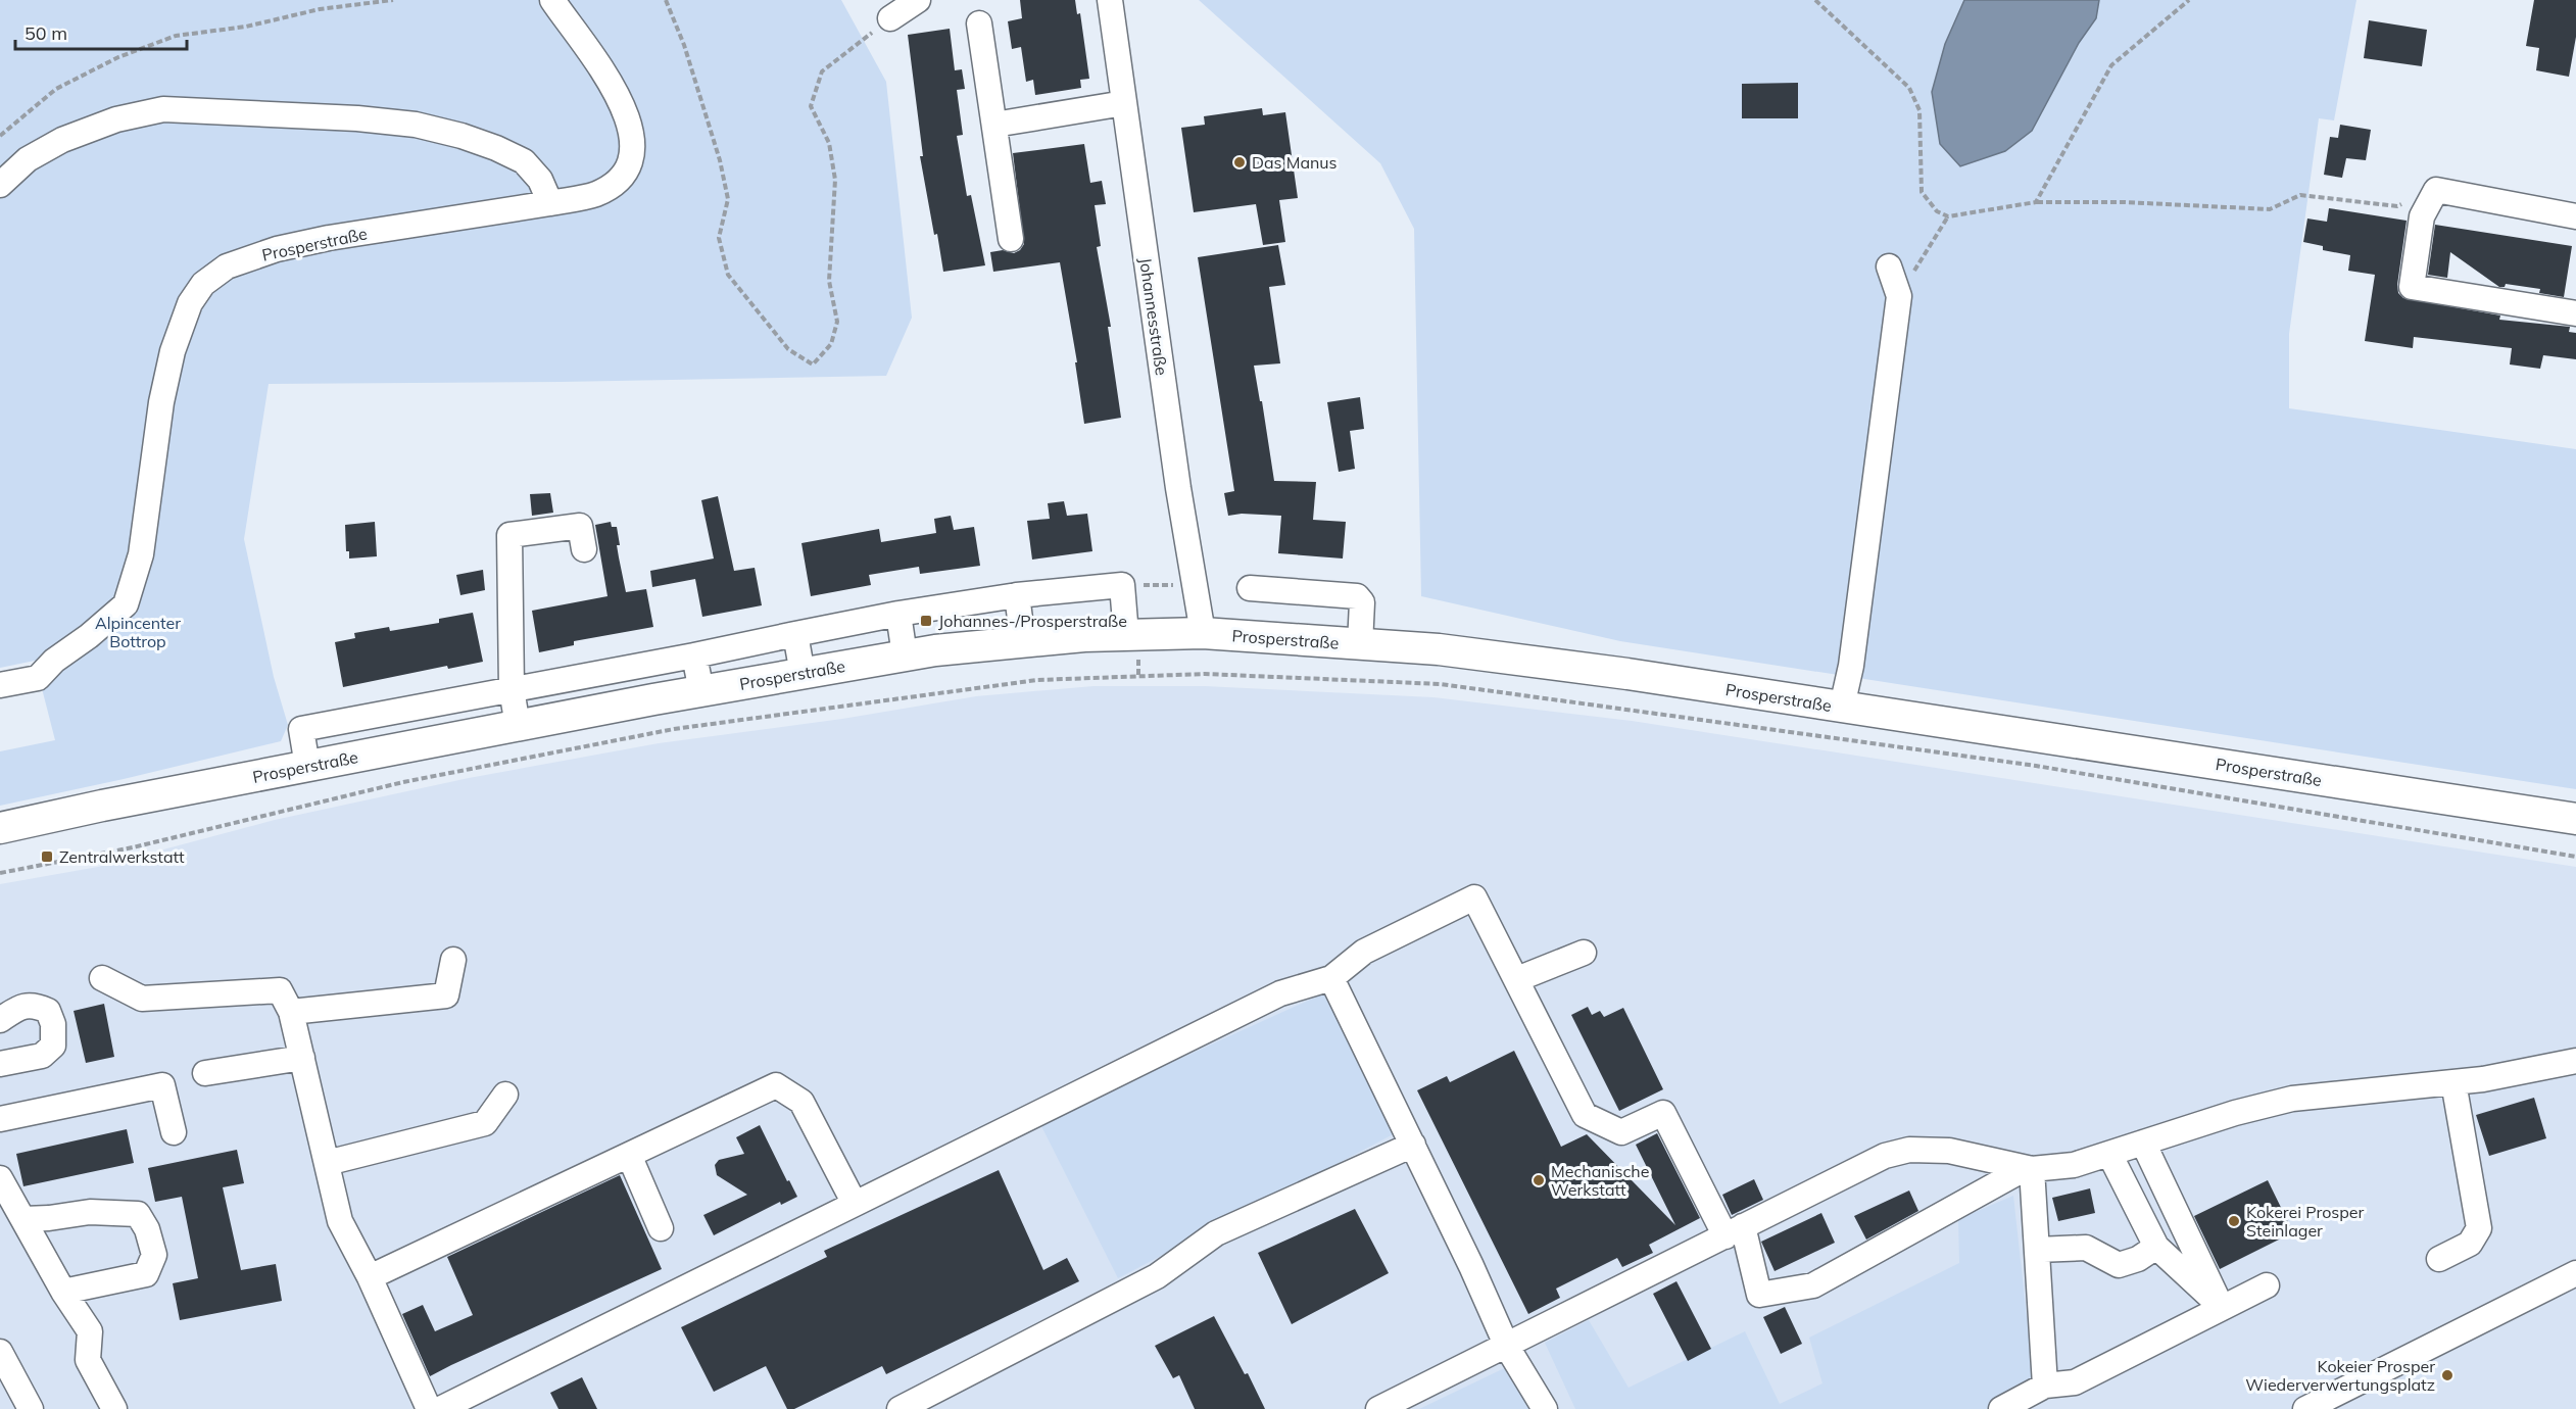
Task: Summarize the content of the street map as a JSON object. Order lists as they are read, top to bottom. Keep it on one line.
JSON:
{"streets":{"main road":["Prosperstraße"],"street":["Johannesstraße"]},"crossings":[["Prosperstraße","Johannesstraße"]],"parks":["Alpincenter Bottrop"],"places":{"other":["Das Manus","Mechanische Werkstatt","Kokerei Prosper Steinlager","Kokeier Prosper Wiederverwertungsplatz"],"transit":["Johannes-/Prosperstraße","Zentralwerkstatt"]},"scale_bar":"50 m"}
